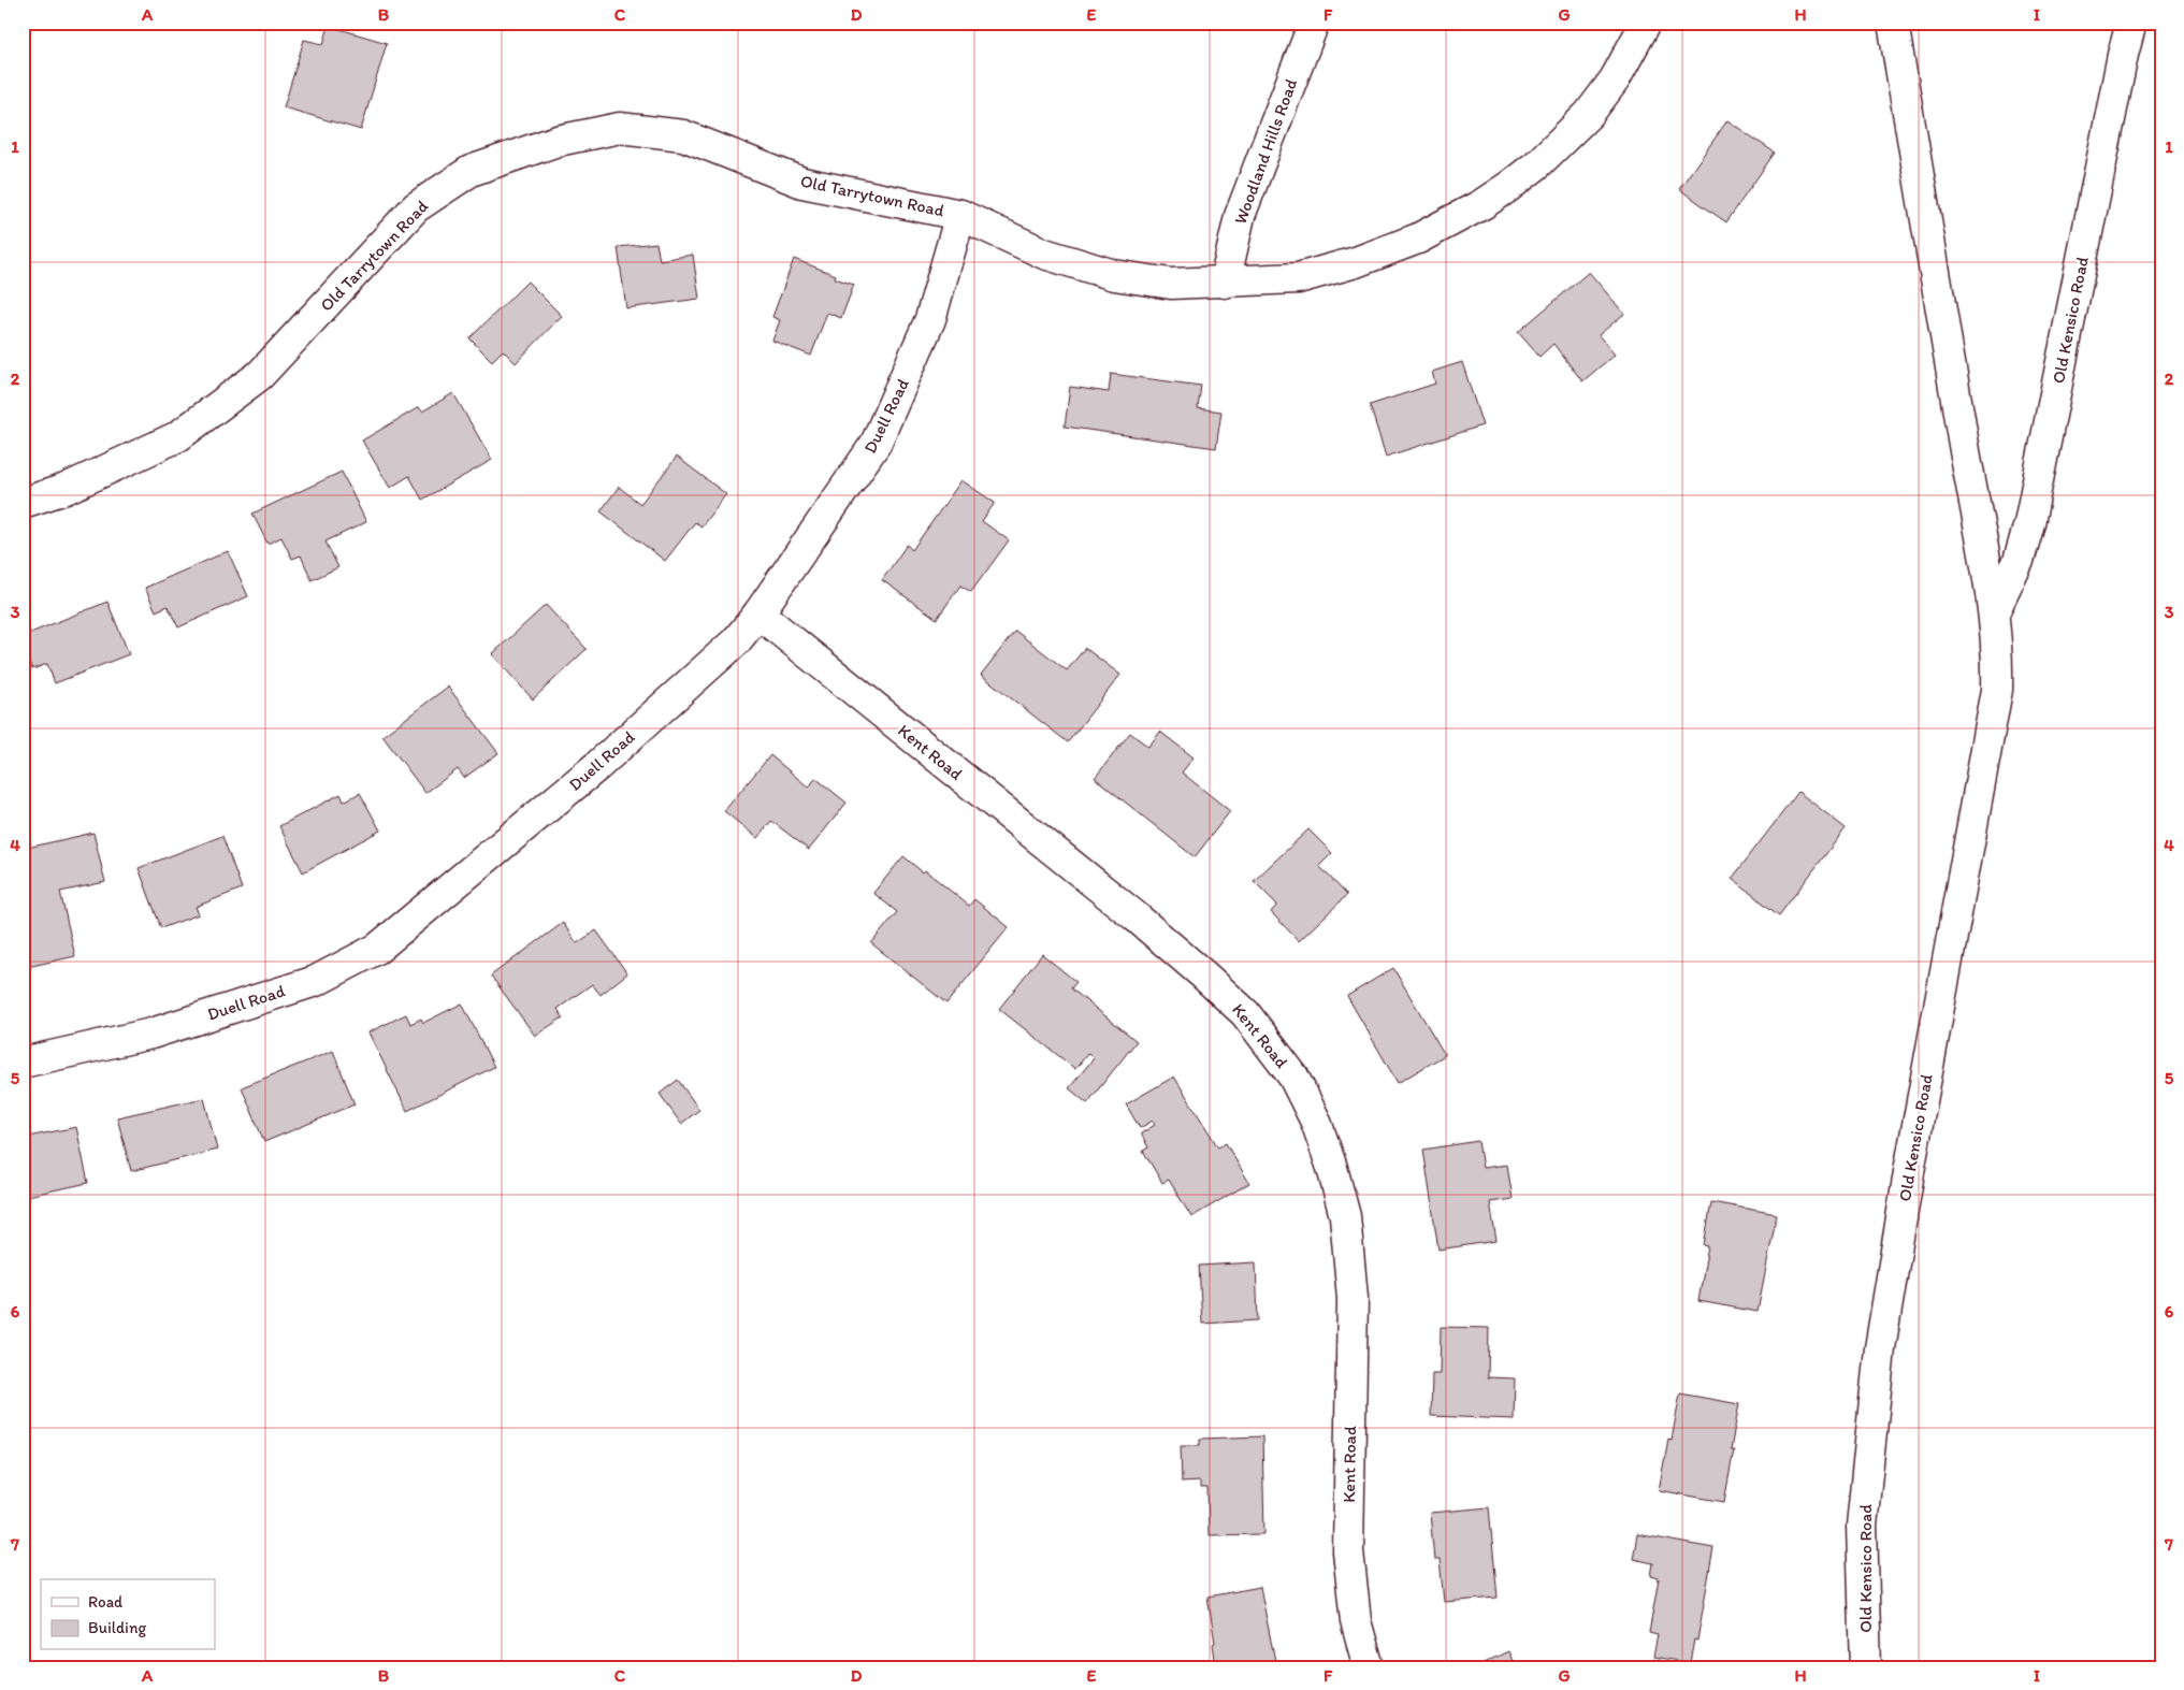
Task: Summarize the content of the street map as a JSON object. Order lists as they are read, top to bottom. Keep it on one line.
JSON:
{"streets":{"street":["Woodland Hills Road","Old Tarrytown Road","Old Kensico Road","Duell Road","Kent Road"]},"crossings":[["Woodland Hills Road","Old Tarrytown Road"],["Old Tarrytown Road","Duell Road"],["Duell Road","Kent Road"]],"legend":["Road","Building"],"grid":{"columns":["A","B","C","D","E","F","G","H","I"],"rows":["1","2","3","4","5","6","7"]}}
